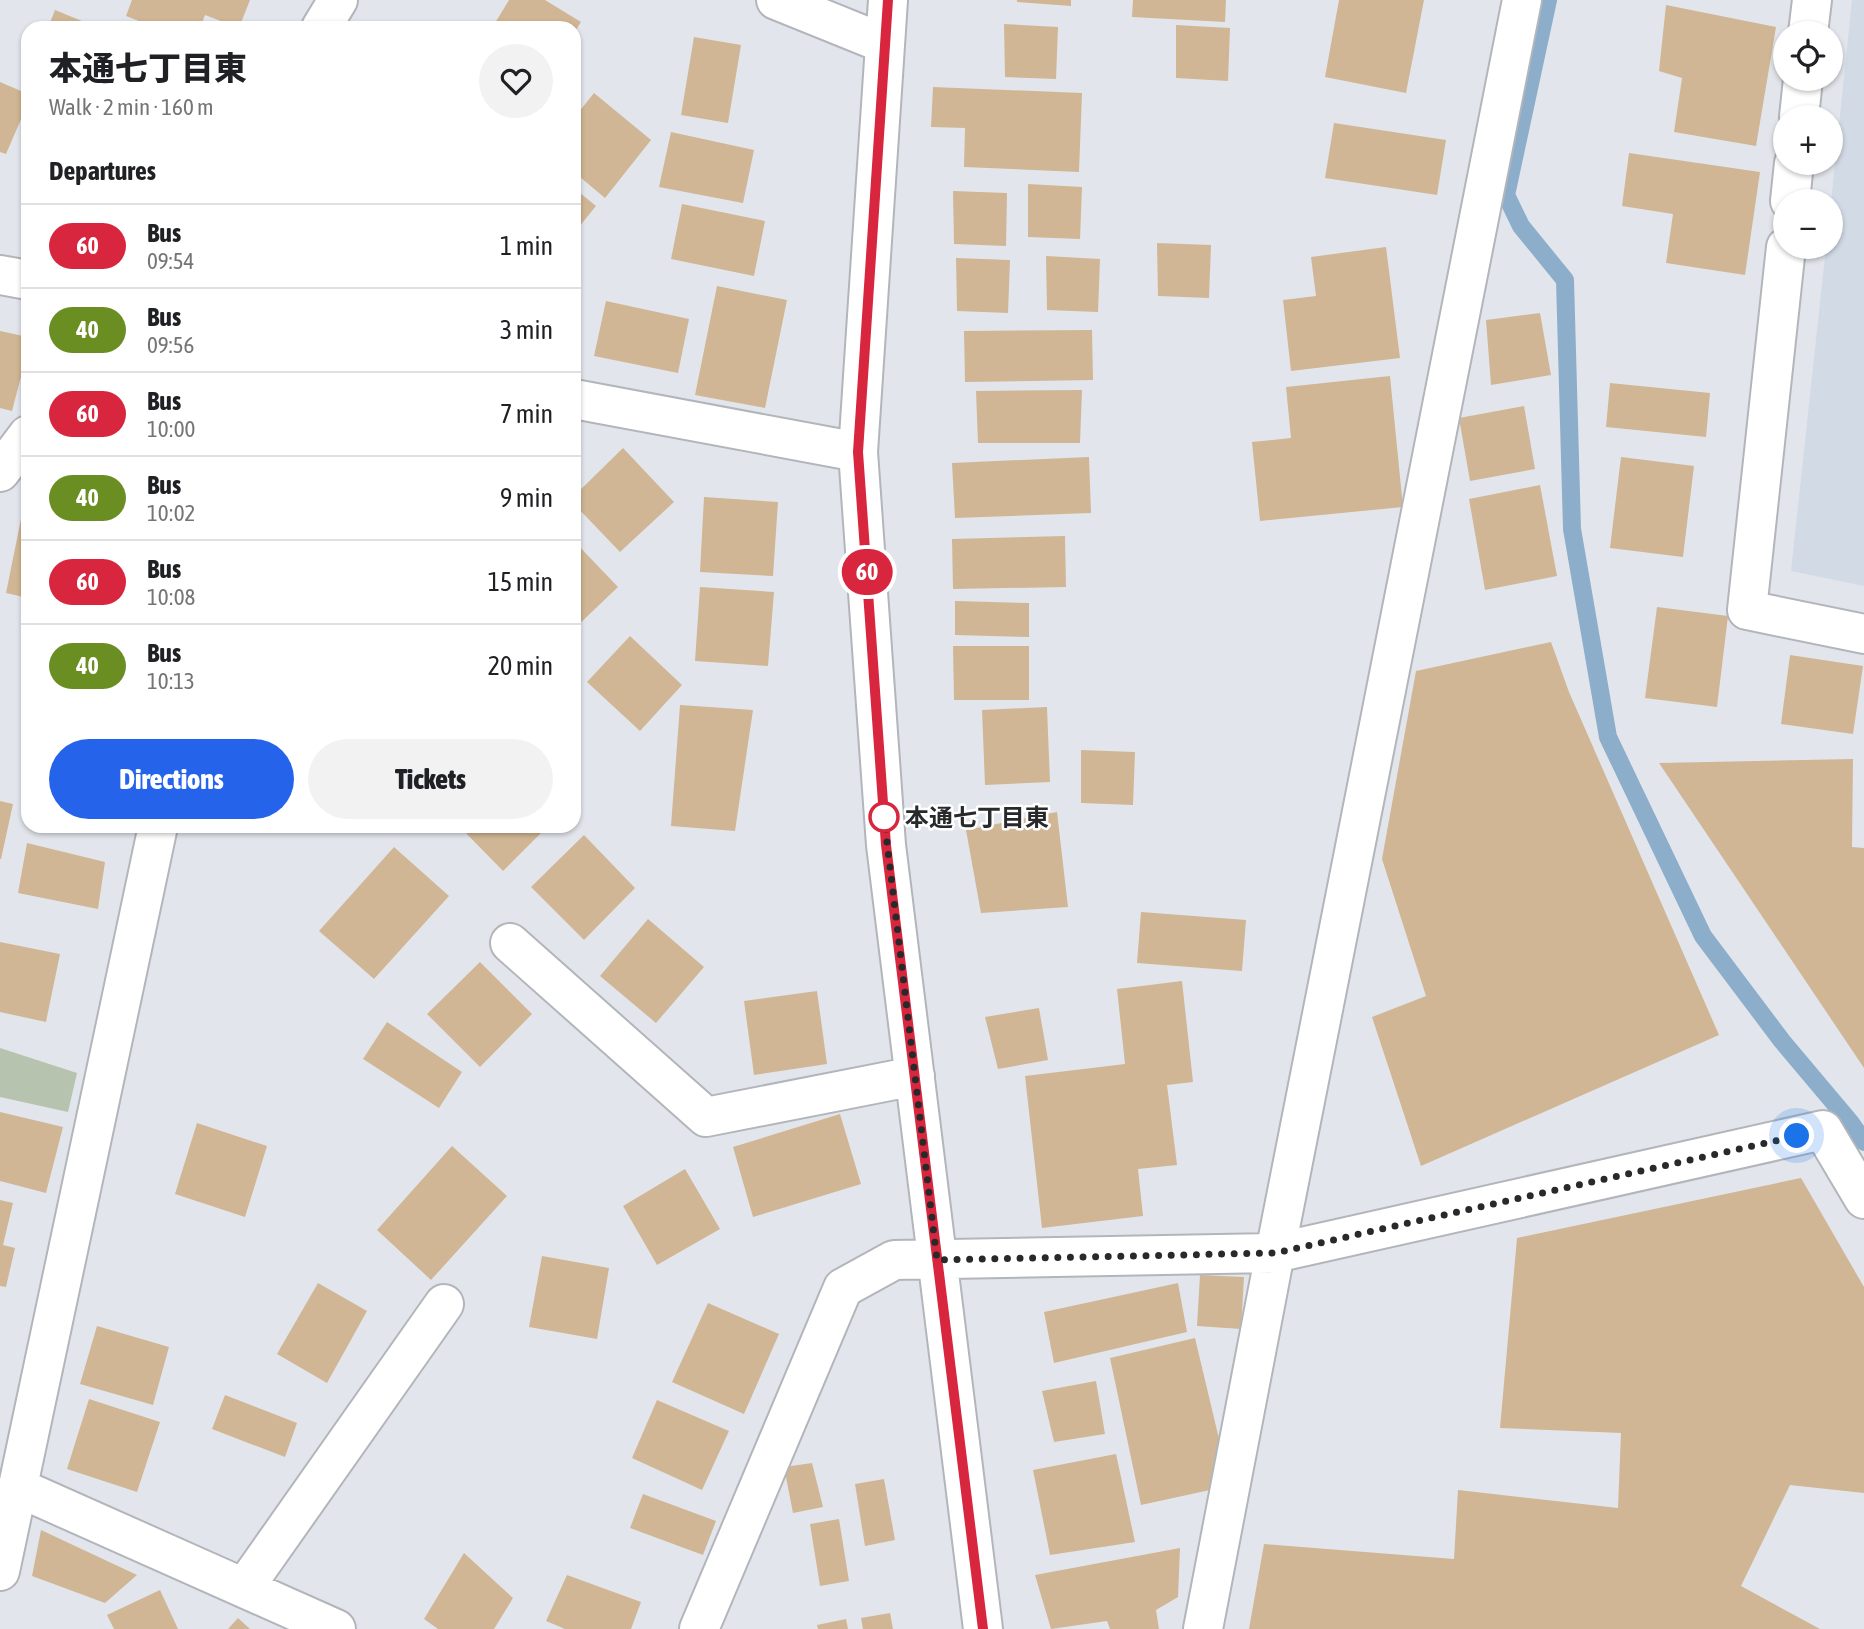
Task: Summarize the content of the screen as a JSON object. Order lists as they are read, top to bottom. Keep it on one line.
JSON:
{"places":["本通七丁目東"],"lines":["bus line 60"],"page":{"on_map":"60","map_buttons":["+","−"],"heading":[["本通七丁目東","Walk · 2 min · 160 m"],"Departures"],"list":[{"mark":"60","name":"Bus","note":"09:54","value":"1 min"},{"mark":"40","name":"Bus","note":"09:56","value":"3 min"},{"mark":"60","name":"Bus","note":"10:00","value":"7 min"},{"mark":"40","name":"Bus","note":"10:02","value":"9 min"},{"mark":"60","name":"Bus","note":"10:08","value":"15 min"},{"mark":"40","name":"Bus","note":"10:13","value":"20 min"}],"buttons":["Directions","Tickets"]}}
